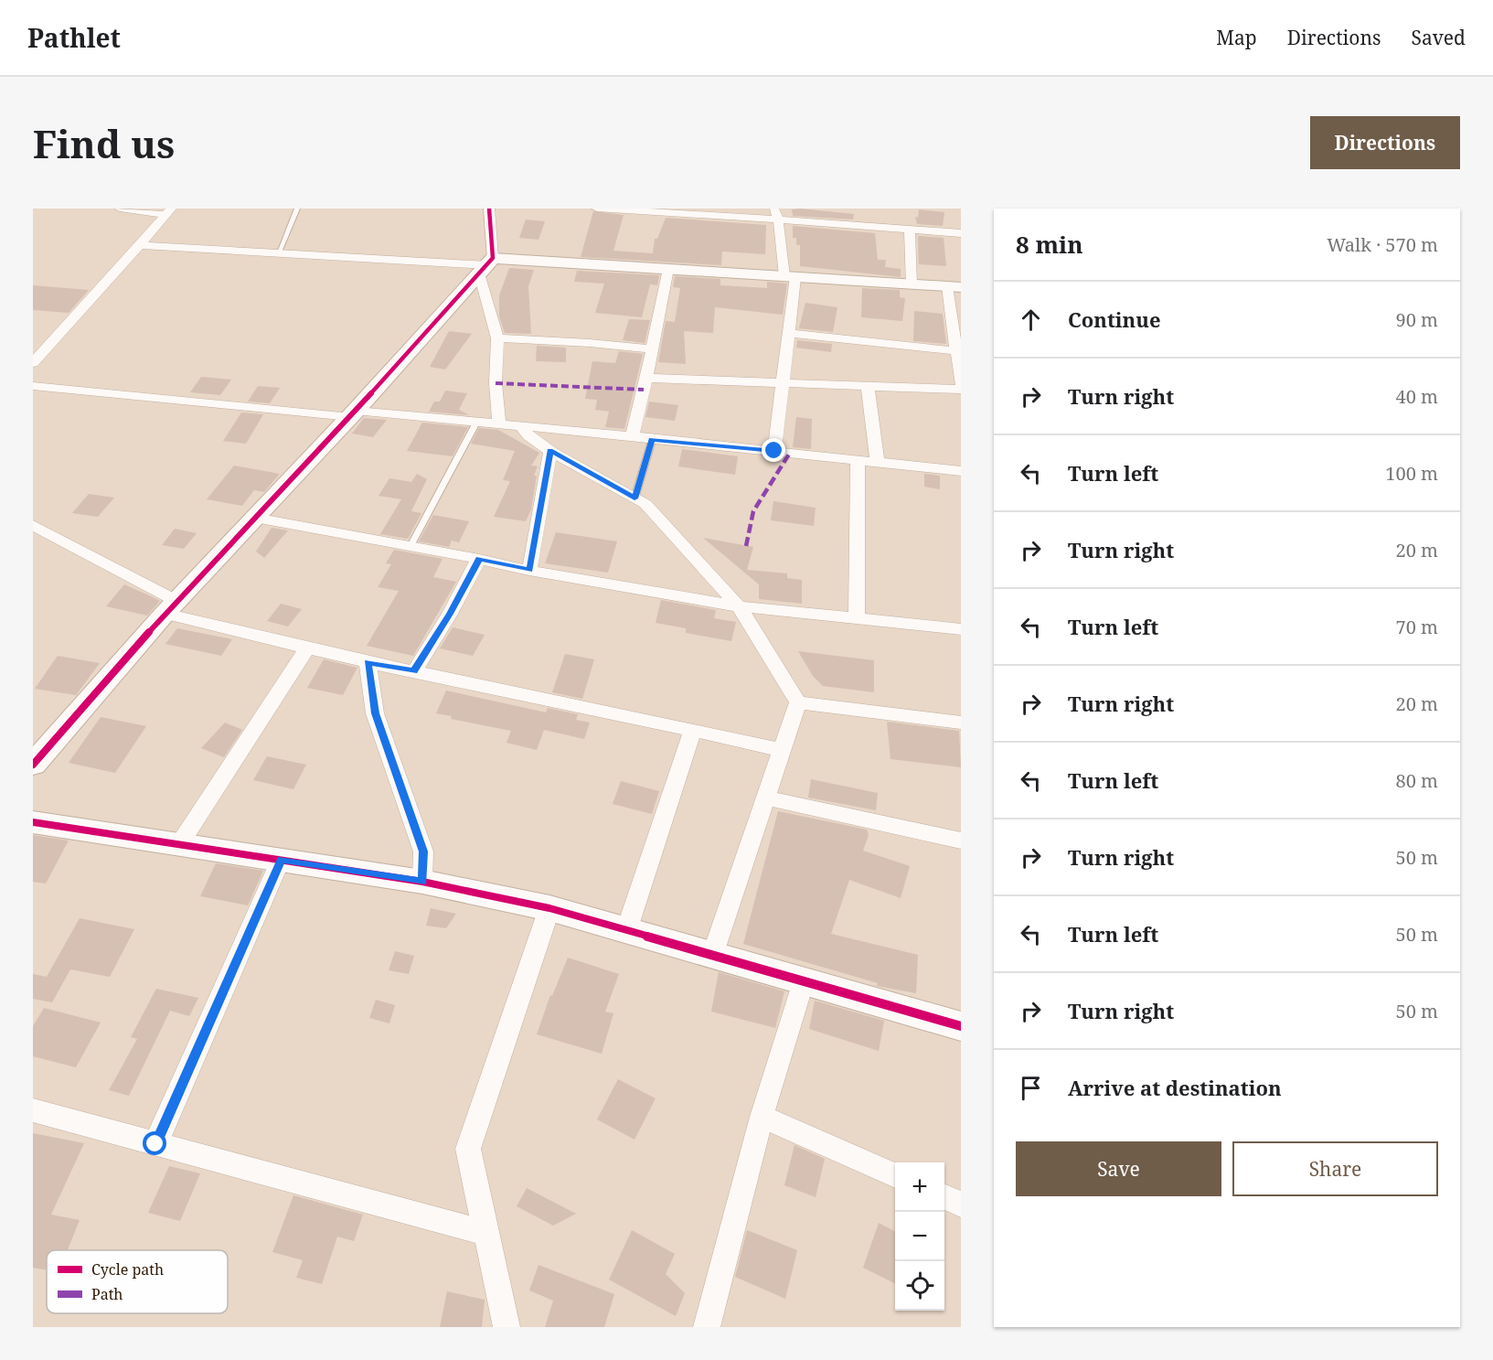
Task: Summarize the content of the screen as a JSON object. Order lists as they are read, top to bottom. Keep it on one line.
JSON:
{"legend":["Cycle path","Path"],"page":{"header":"Pathlet","nav":["Map","Directions","Saved"],"buttons":["Directions",["Save","Share"]],"title":"Find us","heading":["8 min","Walk · 570 m"],"list":[["Continue","90 m"],["Turn right","40 m"],["Turn left","100 m"],["Turn right","20 m"],["Turn left","70 m"],["Turn right","20 m"],["Turn left","80 m"],["Turn right","50 m"],["Turn left","50 m"],["Turn right","50 m"],"Arrive at destination"],"map_buttons":["+","−"]}}
